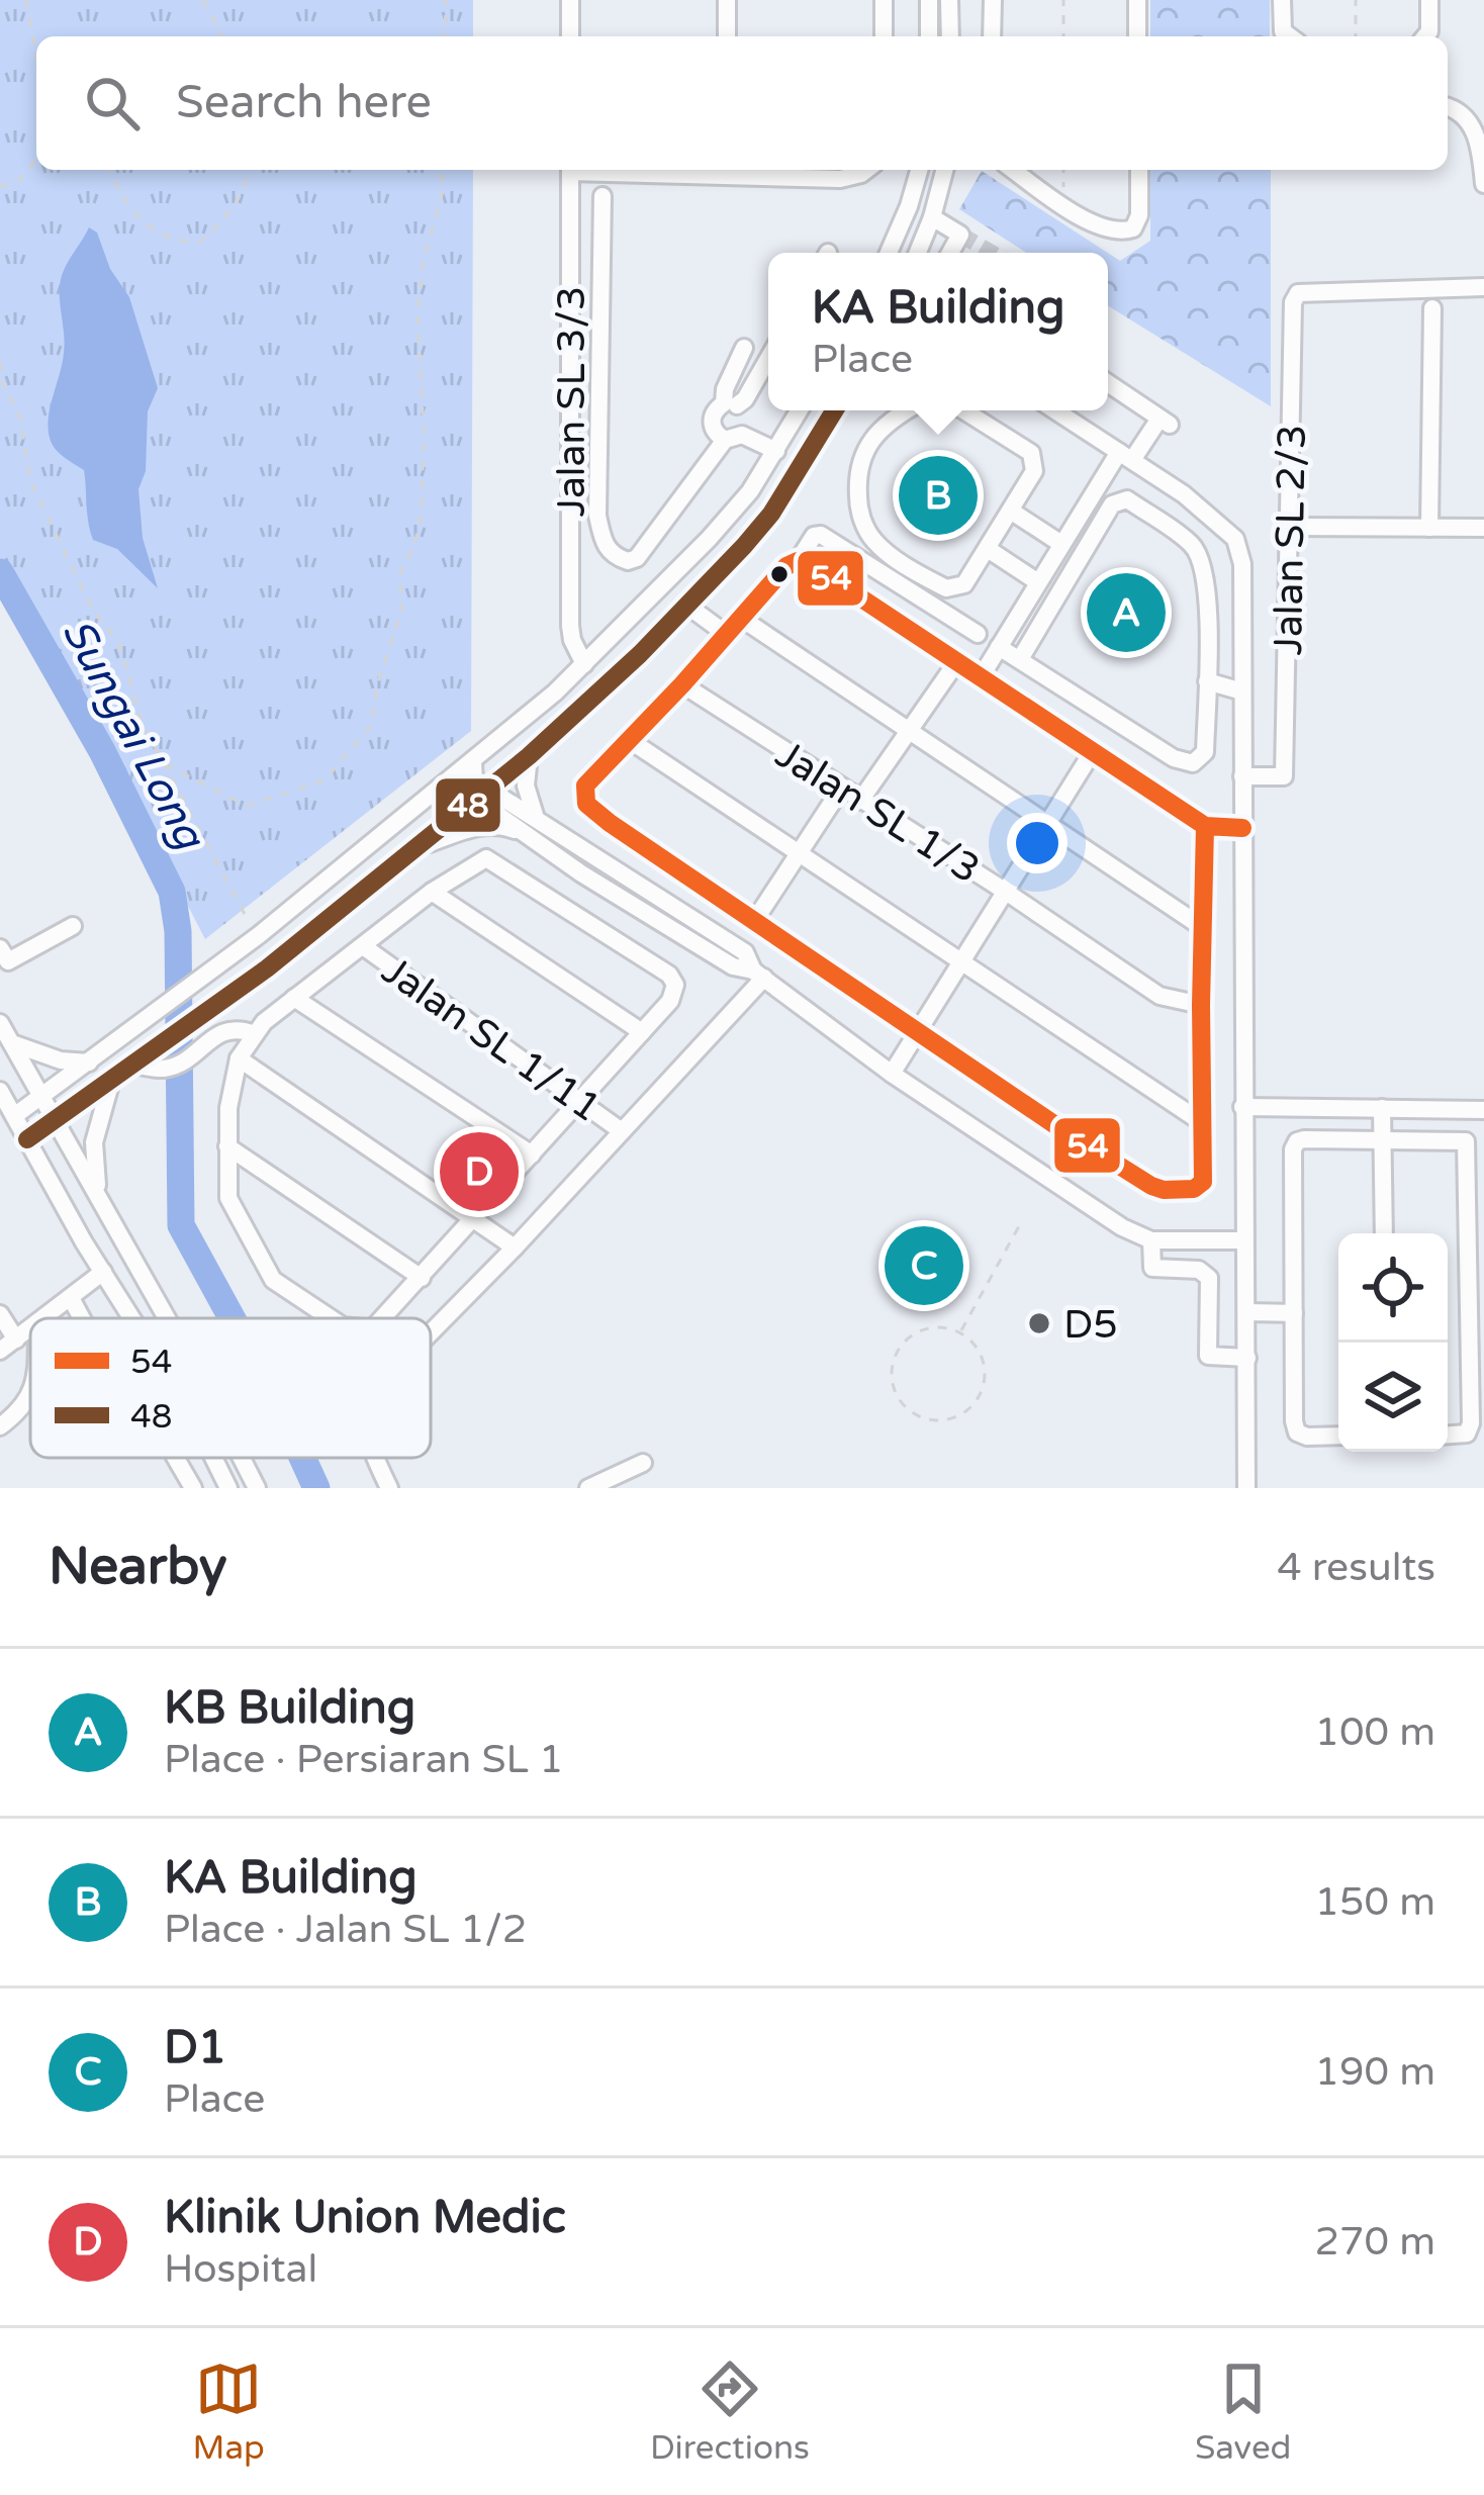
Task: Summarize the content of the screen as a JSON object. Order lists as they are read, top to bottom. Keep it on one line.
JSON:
{"streets":{"street":["Jalan SL 3/3","Jalan SL 2/3","Jalan SL 1/3","Jalan SL 1/11"]},"water":["Sungai Long"],"places":["D5"],"lines":["transit line 48","transit line 54"],"legend":["54","48"],"page":{"search":"Search here","popup":["KA Building","Place"],"pins":["B","A","D","C"],"heading":["Nearby","4 results"],"list":[{"mark":"A","name":"KB Building","note":"Place · Persiaran SL 1","value":"100 m"},{"mark":"B","name":"KA Building","note":"Place · Jalan SL 1/2","value":"150 m"},{"mark":"C","name":"D1","note":"Place","value":"190 m"},{"mark":"D","name":"Klinik Union Medic","note":"Hospital","value":"270 m"}],"nav":["Map","Directions","Saved"]}}
